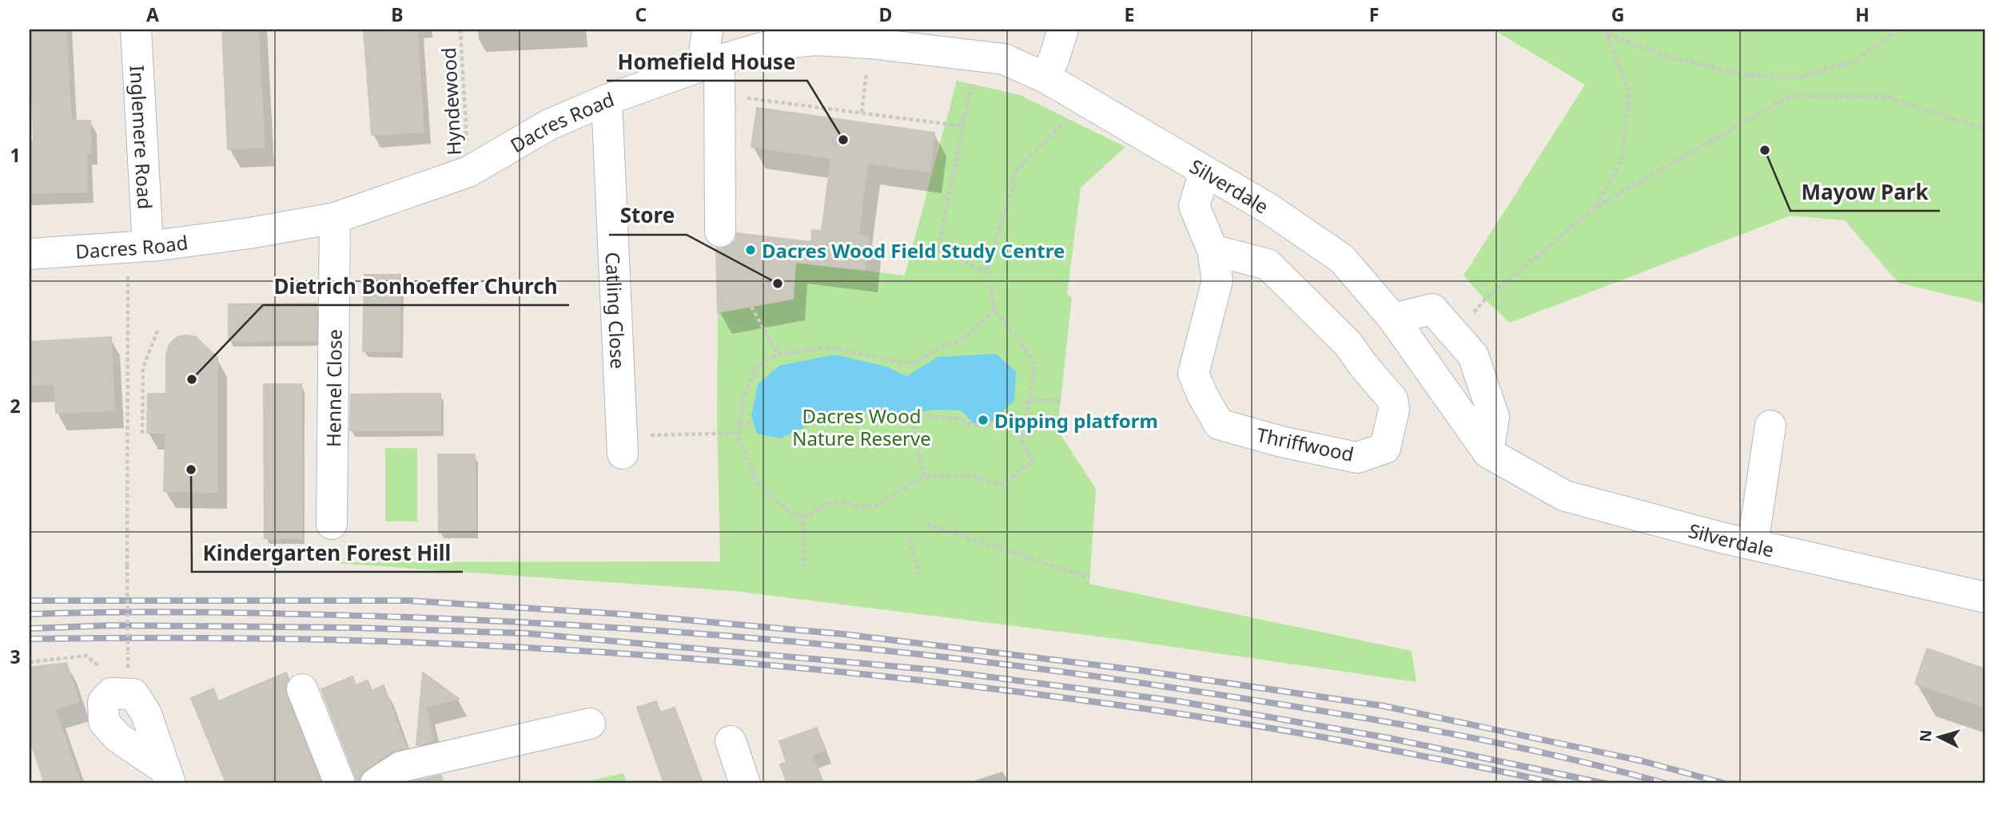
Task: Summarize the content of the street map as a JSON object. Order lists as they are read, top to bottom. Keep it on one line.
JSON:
{"streets":{"street":["Dacres Road","Inglemere Road","Silverdale","Catling Close","Hennel Close","Thriffwood"],"path":["Hyndewood"]},"crossings":[["Hyndewood","Dacres Road"],["Dacres Road","Inglemere Road"],["Dacres Road","Silverdale"],["Dacres Road","Catling Close"],["Dacres Road","Hennel Close"],["Silverdale","Thriffwood"]],"parks":["Dacres Wood Nature Reserve"],"places":["Homefield House","Mayow Park","Dacres Wood Field Study Centre","Store","Dietrich Bonhoeffer Church","Dipping platform","Kindergarten Forest Hill"],"north":"left","grid":{"columns":["A","B","C","D","E","F","G","H"],"rows":["1","2","3"]}}
